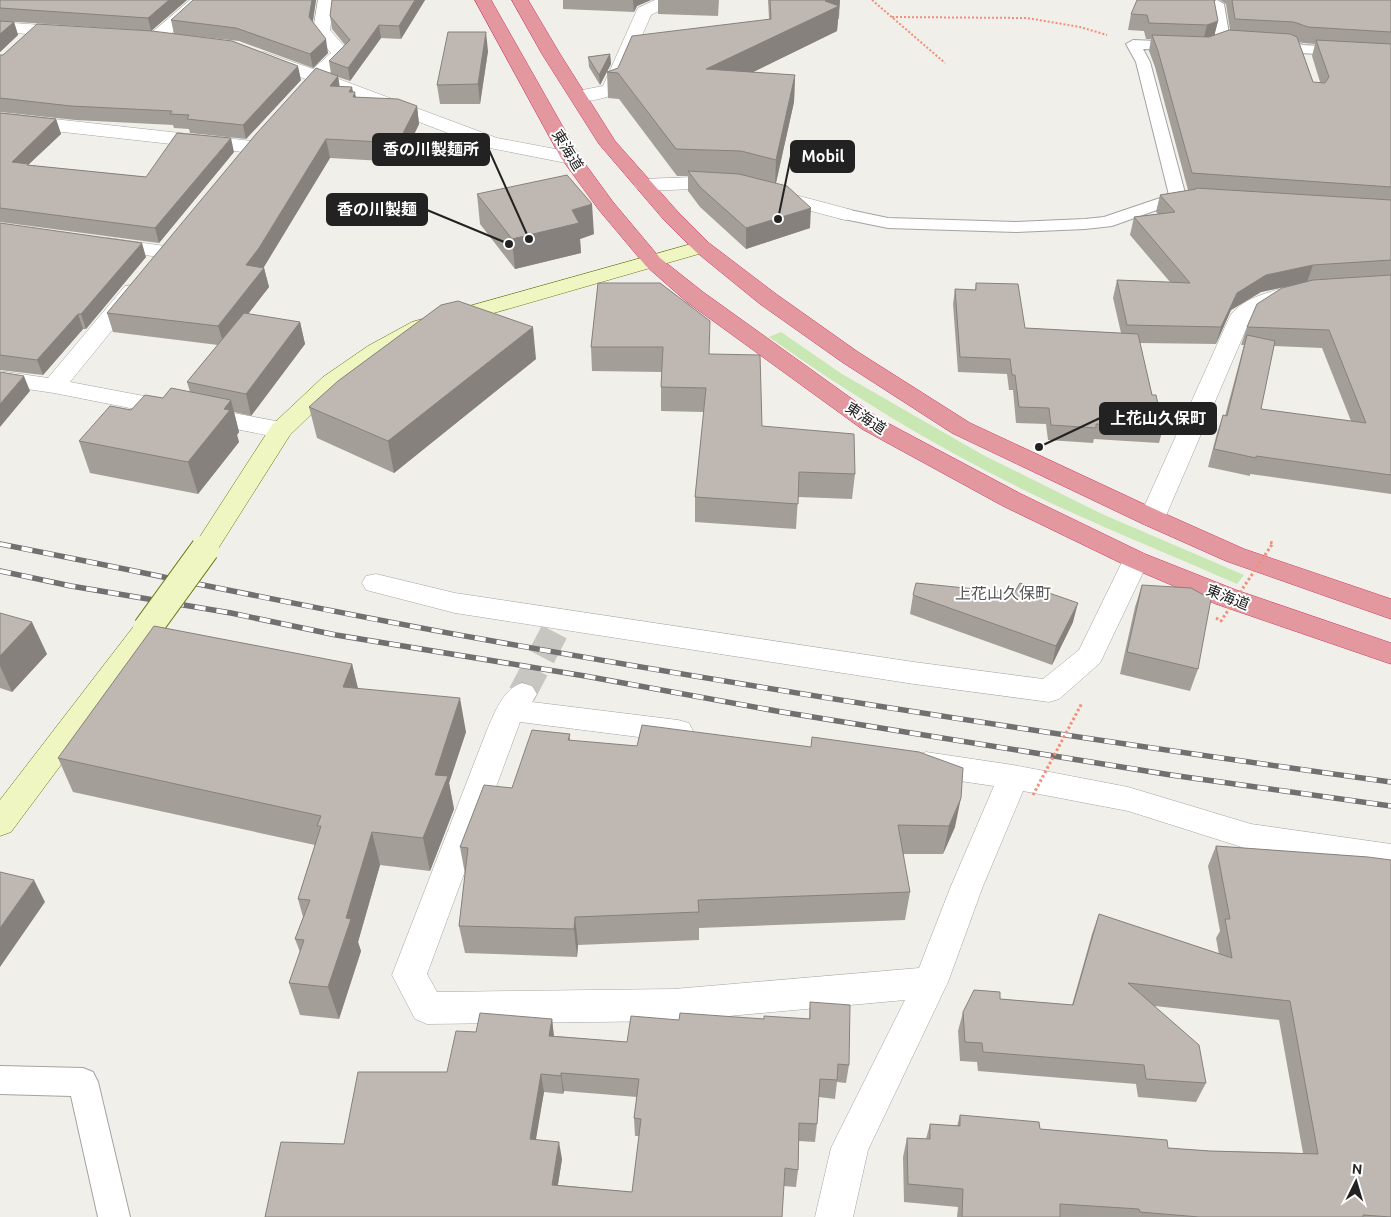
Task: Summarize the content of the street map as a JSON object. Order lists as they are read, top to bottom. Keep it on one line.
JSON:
{"streets":{"highway":["東海道"]},"districts":["上花山久保町"],"places":["Mobil","香の川製麺所","香の川製麺","上花山久保町"],"north":"top"}
